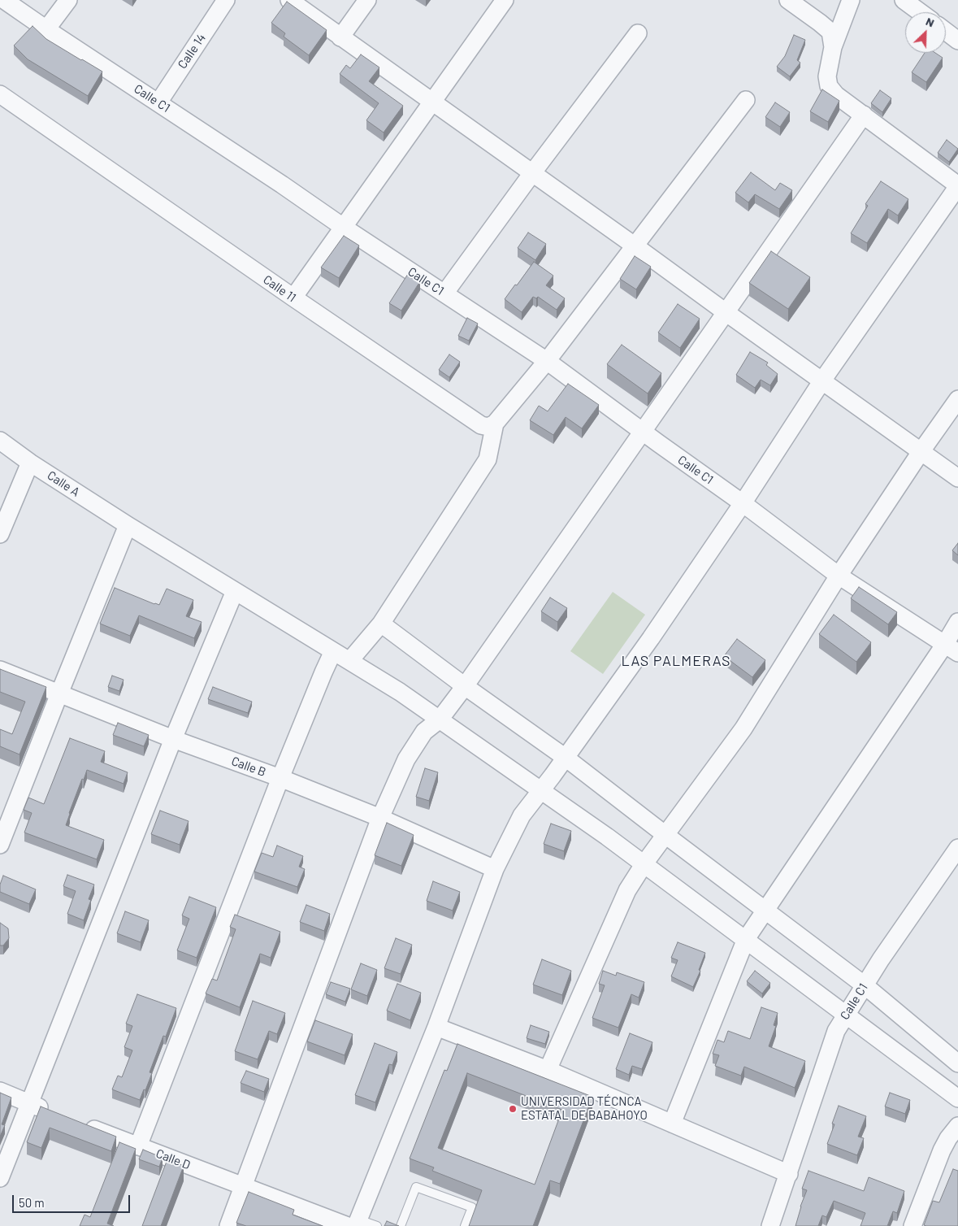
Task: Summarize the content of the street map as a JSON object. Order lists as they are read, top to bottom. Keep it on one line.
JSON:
{"streets":{"street":["Calle 14","Calle C1","Calle 11","Calle A","Calle B","Calle D"]},"crossings":[["Calle 14","Calle C1"],["Calle C1","Calle A"]],"districts":["LAS PALMERAS"],"places":["UNIVERSIDAD TÉCNCA ESTATAL DE BABAHOYO"],"scale_bar":"50 m","north":"top right"}
